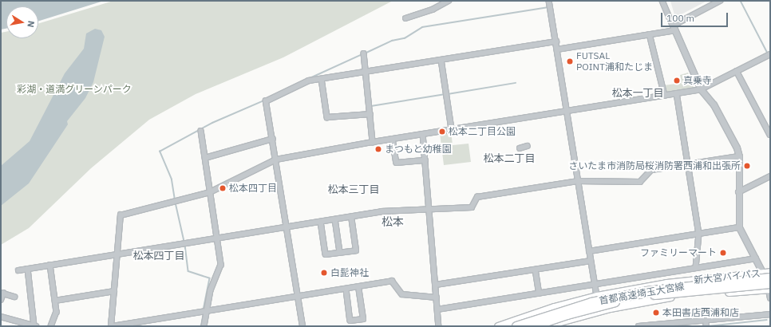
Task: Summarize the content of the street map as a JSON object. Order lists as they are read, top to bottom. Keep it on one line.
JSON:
{"streets":{"highway":["新大宮バイパス","首都高速埼玉大宮線"]},"crossings":[["新大宮バイパス","首都高速埼玉大宮線"]],"districts":["松本一丁目","松本二丁目","松本三丁目","松本","松本四丁目"],"parks":["彩湖・道満グリーンパーク"],"places":["FUTSAL POINT浦和たじま","真乗寺","松本二丁目公園","まつもと幼稚園","さいたま市消防局桜消防署西浦和出張所","松本四丁目","ファミリーマート","白髭神社","本田書店西浦和店"],"scale_bar":"100 m","north":"right"}
